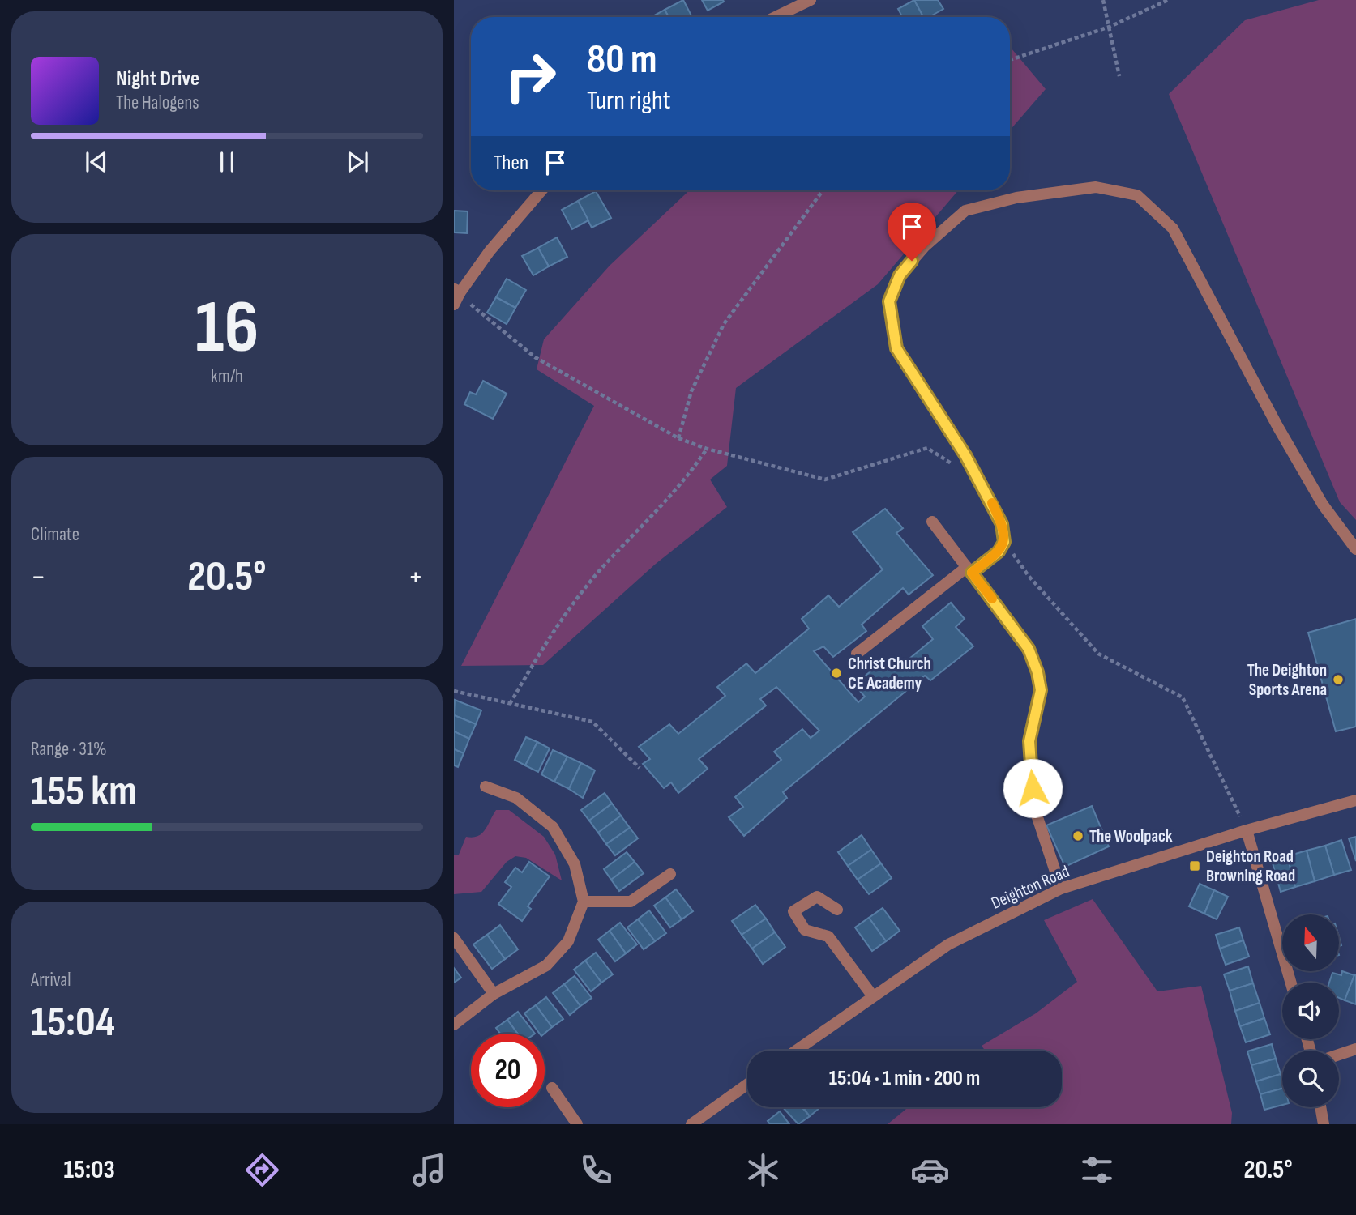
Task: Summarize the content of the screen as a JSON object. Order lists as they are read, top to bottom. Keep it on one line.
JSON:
{"streets":{"street":["Deighton Road"]},"places":{"other":["Christ Church CE Academy","The Deighton Sports Arena","The Woolpack"],"transit":["Deighton Road Browning Road"]},"north":"top","page":{"turn":["80 m","Turn right"],"song":["Night Drive","The Halogens"],"then":"Then","tile":[["16","km/h"],"Climate",["Range · 31%","155 km"],["Arrival","15:04"]],"heat":["−","20.5°","+"],"limit":"20","trip":"15:04 · 1 min · 200 m","tabs":["15:03","20.5°"]}}
